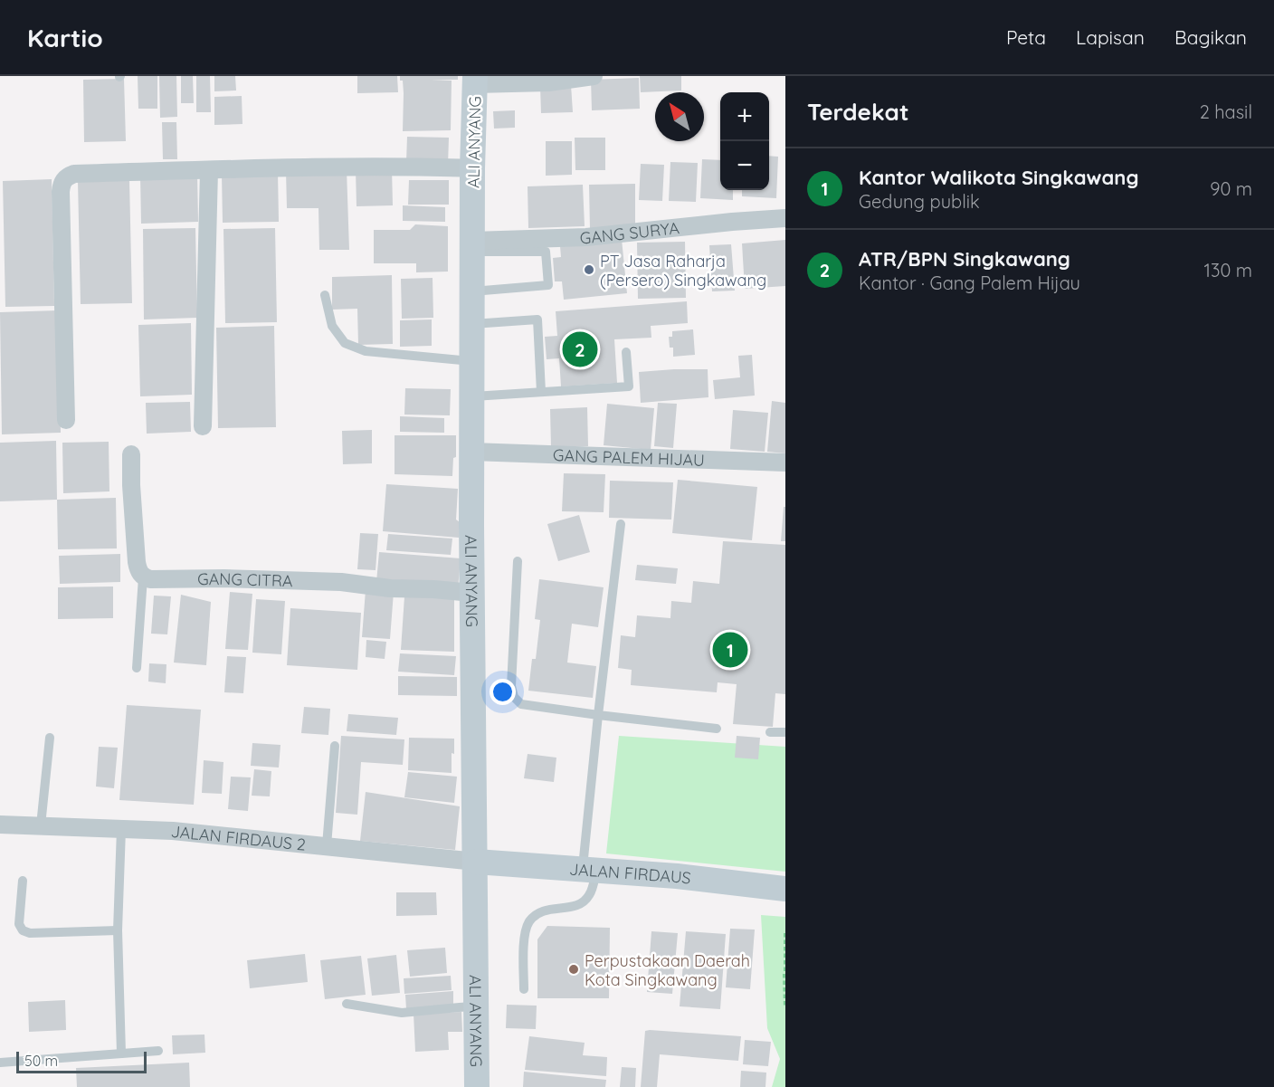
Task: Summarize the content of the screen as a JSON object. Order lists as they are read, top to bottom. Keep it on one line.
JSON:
{"streets":{"street":["ALI ANYANG","GANG SURYA","GANG PALEM HIJAU","GANG CITRA","JALAN FIRDAUS 2","JALAN FIRDAUS"]},"crossings":[["ALI ANYANG","GANG SURYA"],["ALI ANYANG","GANG PALEM HIJAU"],["ALI ANYANG","GANG CITRA"],["ALI ANYANG","JALAN FIRDAUS 2"],["ALI ANYANG","JALAN FIRDAUS"],["JALAN FIRDAUS 2","JALAN FIRDAUS"]],"places":["PT Jasa Raharja (Persero) Singkawang","Perpustakaan Daerah Kota Singkawang"],"scale_bar":"50 m","north":"top left","page":{"header":"Kartio","nav":["Peta","Lapisan","Bagikan"],"heading":["Terdekat","2 hasil"],"map_buttons":["+","−"],"list":[{"mark":"1","name":"Kantor Walikota Singkawang","note":"Gedung publik","value":"90 m"},{"mark":"2","name":"ATR/BPN Singkawang","note":"Kantor · Gang Palem Hijau","value":"130 m"}],"pins":["2","1"],"scale":"50 m"}}
